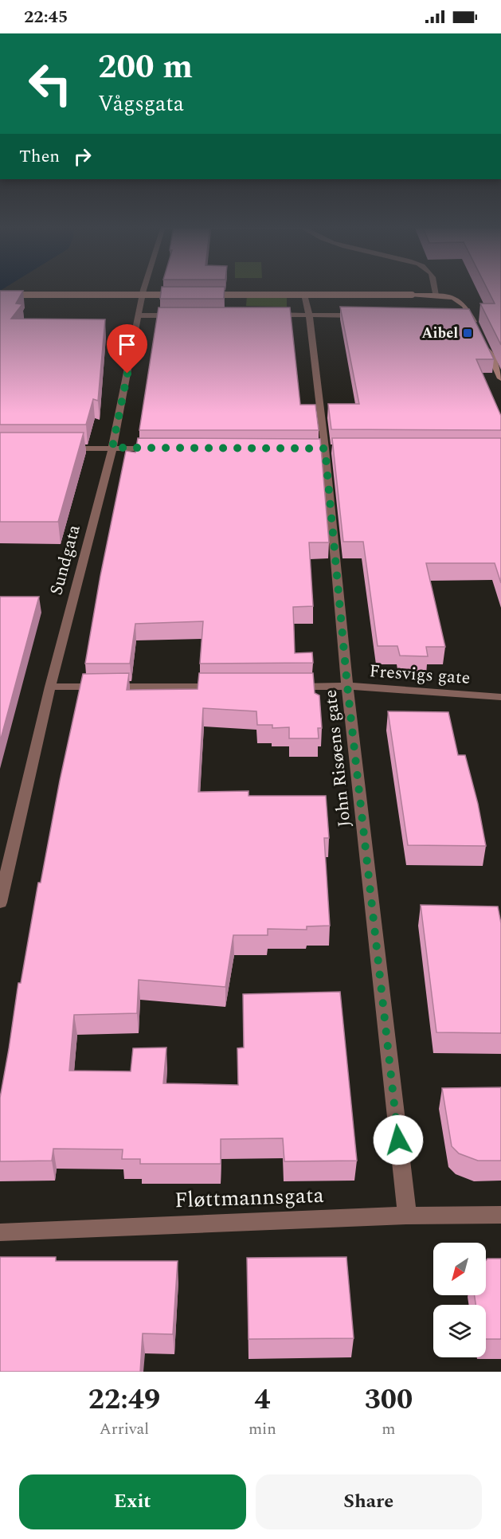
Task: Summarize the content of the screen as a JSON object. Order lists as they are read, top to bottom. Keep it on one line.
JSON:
{"streets":{"street":["Sundgata","Fresvigs gate","John Risøens gate","Fløttmannsgata"]},"crossings":[["Fresvigs gate","John Risøens gate"],["John Risøens gate","Fløttmannsgata"]],"places":{"transit":["Aibel"]},"north":"bottom left","page":{"status":"22:45","turn":["200 m","Vågsgata"],"then":"Then","eta":["22:49","Arrival","4","min","300","m"],"buttons":["Exit","Share"]}}
